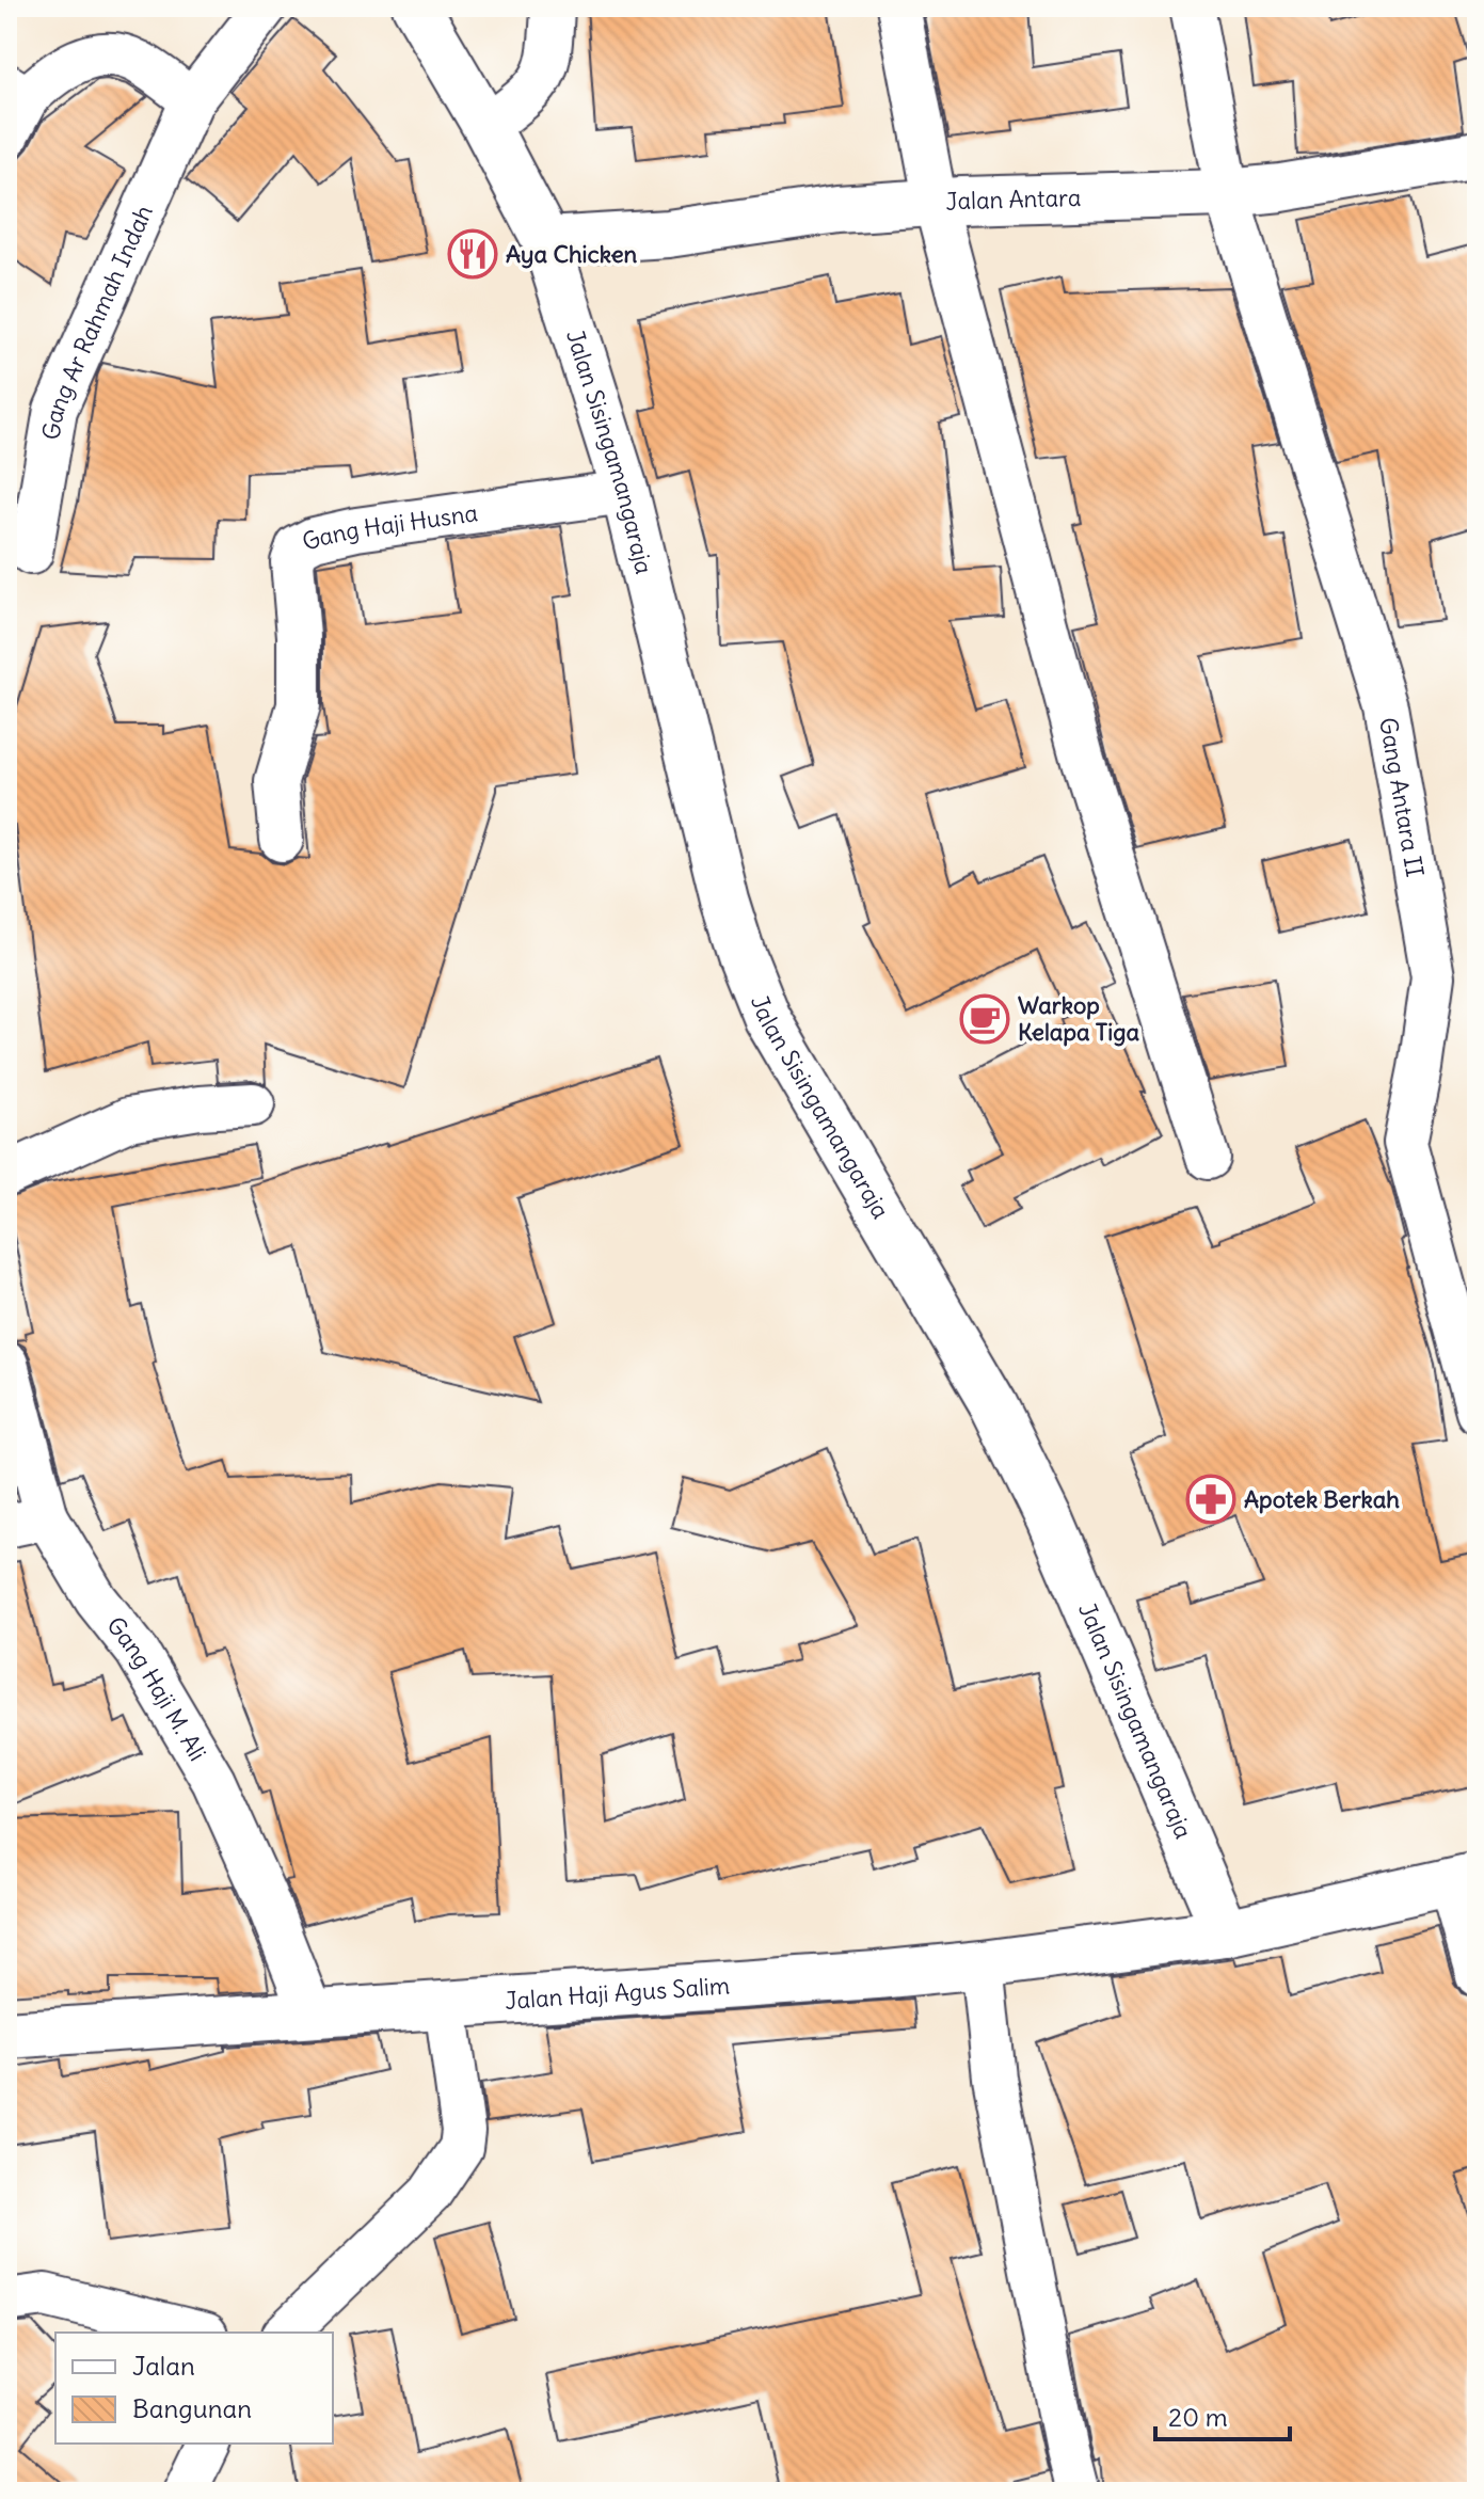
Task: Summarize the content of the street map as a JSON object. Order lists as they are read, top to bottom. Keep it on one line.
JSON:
{"streets":{"main road":["Jalan Antara","Jalan Sisingamangaraja","Jalan Haji Agus Salim"],"street":["Gang Ar Rahmah Indah","Gang Haji Husna","Gang Antara II","Gang Haji M. Ali"]},"crossings":[["Jalan Antara","Jalan Sisingamangaraja"],["Jalan Antara","Gang Antara II"],["Jalan Sisingamangaraja","Gang Haji Husna"],["Jalan Sisingamangaraja","Jalan Haji Agus Salim"],["Gang Haji M. Ali","Jalan Haji Agus Salim"]],"places":{"restaurant":["Aya Chicken"],"cafe":["Warkop Kelapa Tiga"],"pharmacy":["Apotek Berkah"]},"legend":["Jalan","Bangunan"],"scale_bar":"20 m"}
